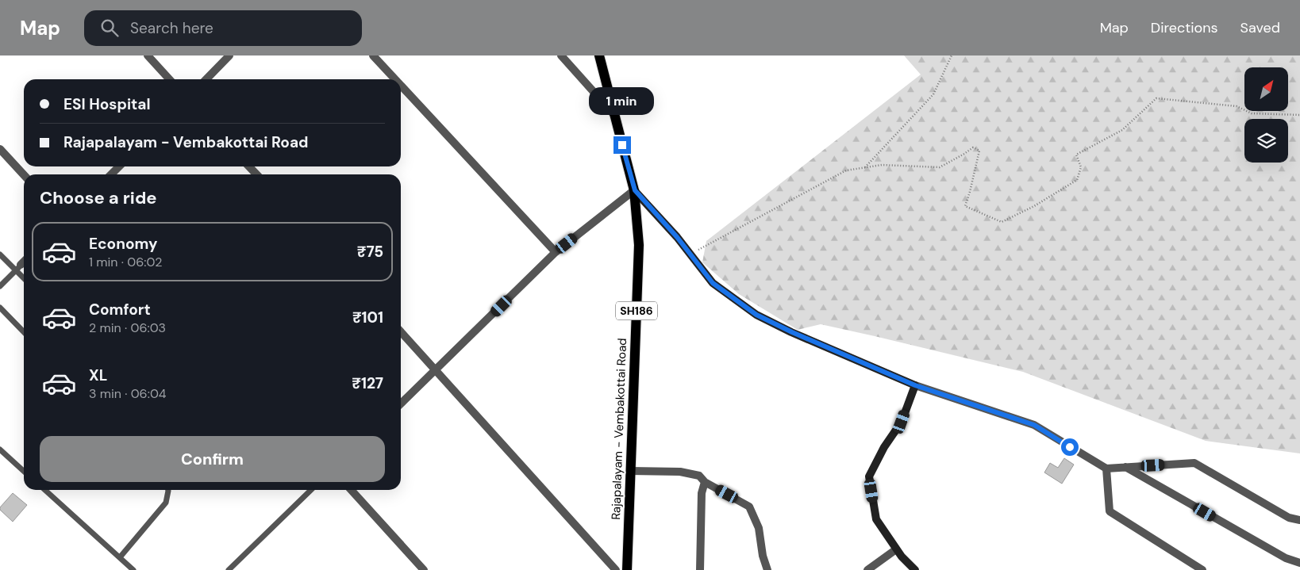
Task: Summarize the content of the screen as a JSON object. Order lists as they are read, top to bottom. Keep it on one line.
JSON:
{"streets":{"main road":["SH186","Rajapalayam - Vembakottai Road"]},"north":"top right","page":{"header":"Map","search":"Search here","nav":["Map","Directions","Saved"],"banner":["ESI Hospital","Rajapalayam - Vembakottai Road"],"bubble":"1 min","heading":"Choose a ride","list":[{"name":"Economy","note":"1 min · 06:02","value":"₹75"},{"name":"Comfort","note":"2 min · 06:03","value":"₹101"},{"name":"XL","note":"3 min · 06:04","value":"₹127"}],"buttons":"Confirm"}}
